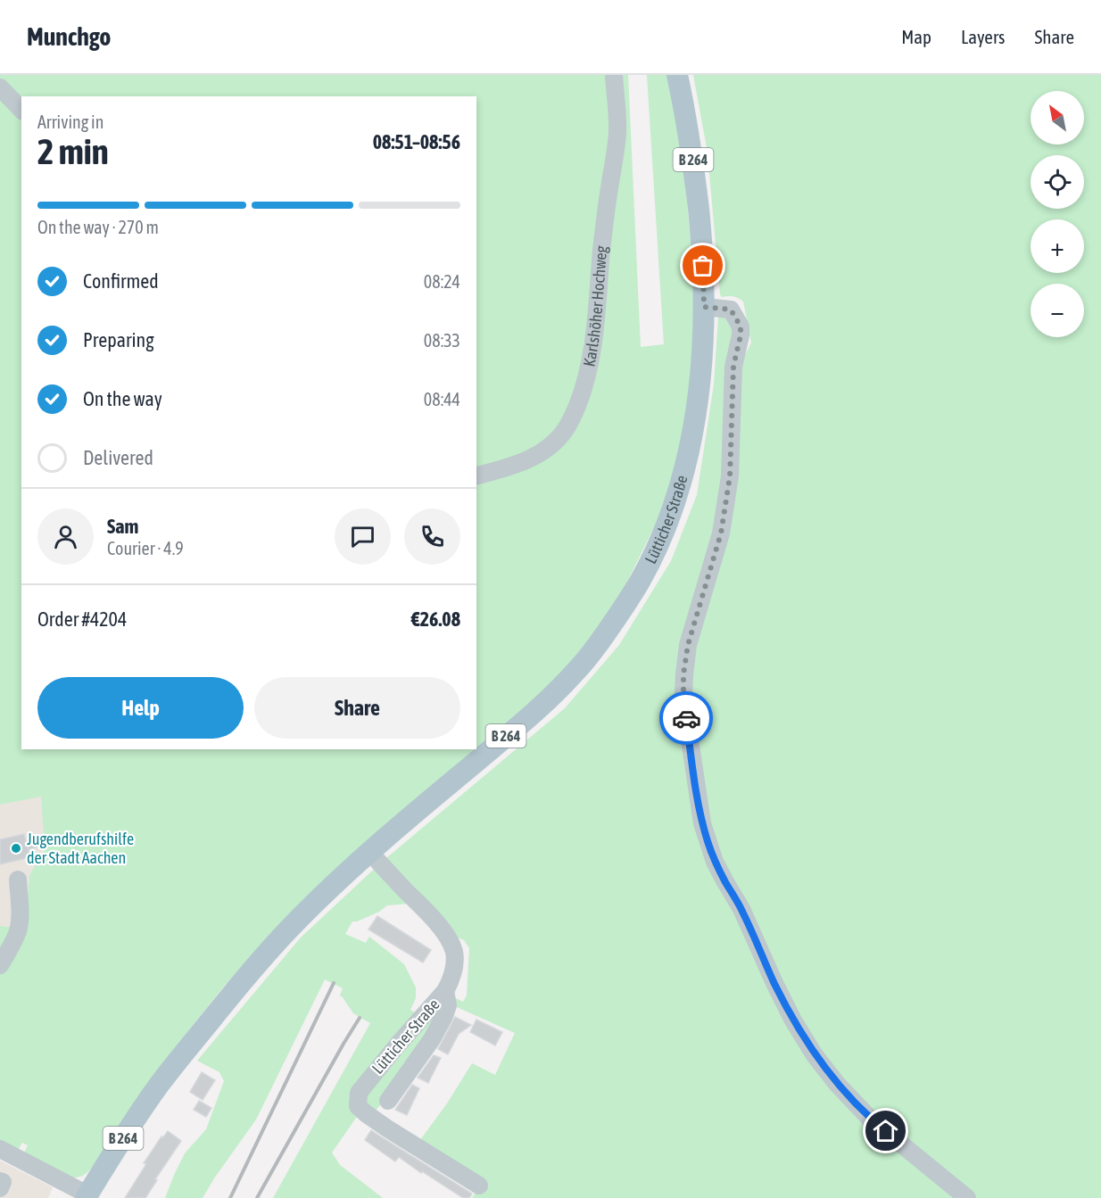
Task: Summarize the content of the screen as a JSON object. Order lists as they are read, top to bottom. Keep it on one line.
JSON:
{"streets":{"main road":["B 264","Lütticher Straße"],"street":["Karlshöher Hochweg"]},"places":["Jugendberufshilfe der Stadt Aachen"],"north":"top left","page":{"header":"Munchgo","nav":["Map","Layers","Share"],"map_buttons":["+","−"],"heading":["2 min","Arriving in","08:51–08:56"],"panel":["Sam","Courier · 4.9","Order #4204","€26.08"],"bar":"On the way · 270 m","list":[["Confirmed","08:24"],["Preparing","08:33"],["On the way","08:44"],"Delivered"],"buttons":["Help","Share"]}}
